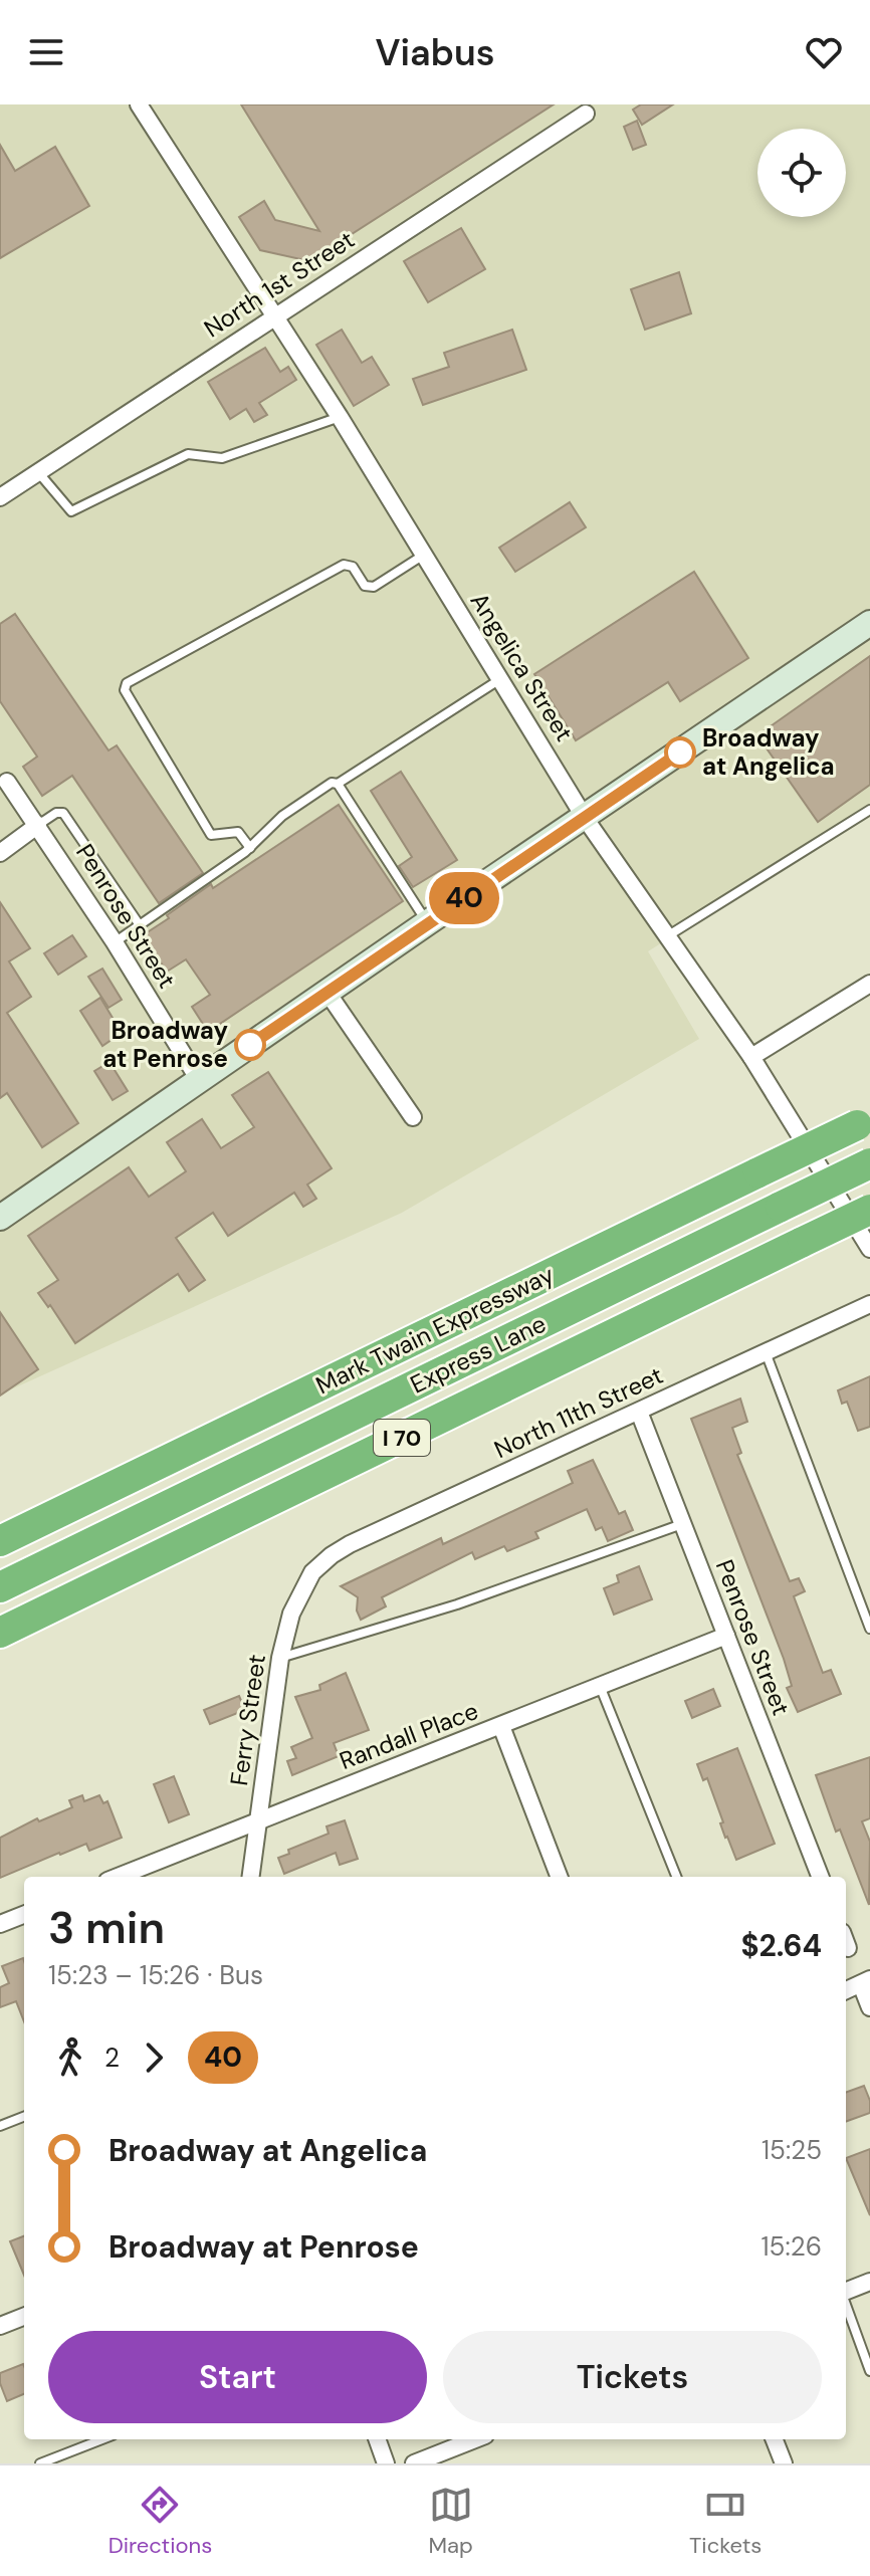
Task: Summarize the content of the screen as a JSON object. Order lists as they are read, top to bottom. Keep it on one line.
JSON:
{"streets":{"highway":["Mark Twain Expressway","Express Lane","I 70"],"street":["North 1st Street","Angelica Street","Penrose Street","North 11th Street","Ferry Street","Randall Place"]},"crossings":[["North 1st Street","Angelica Street"],["Penrose Street","North 11th Street"],["Penrose Street","Randall Place"],["North 11th Street","Ferry Street"],["Ferry Street","Randall Place"]],"places":["Broadway at Angelica","Broadway at Penrose"],"lines":["bus line 40"],"page":{"header":"Viabus","on_map":"40","heading":["3 min","15:23 – 15:26 · Bus","$2.64"],"legs":["2","40"],"list":[{"name":"Broadway at Angelica","value":"15:25"},{"name":"Broadway at Penrose","value":"15:26"}],"buttons":["Start","Tickets"],"tabs":["Directions","Map","Tickets"]}}
